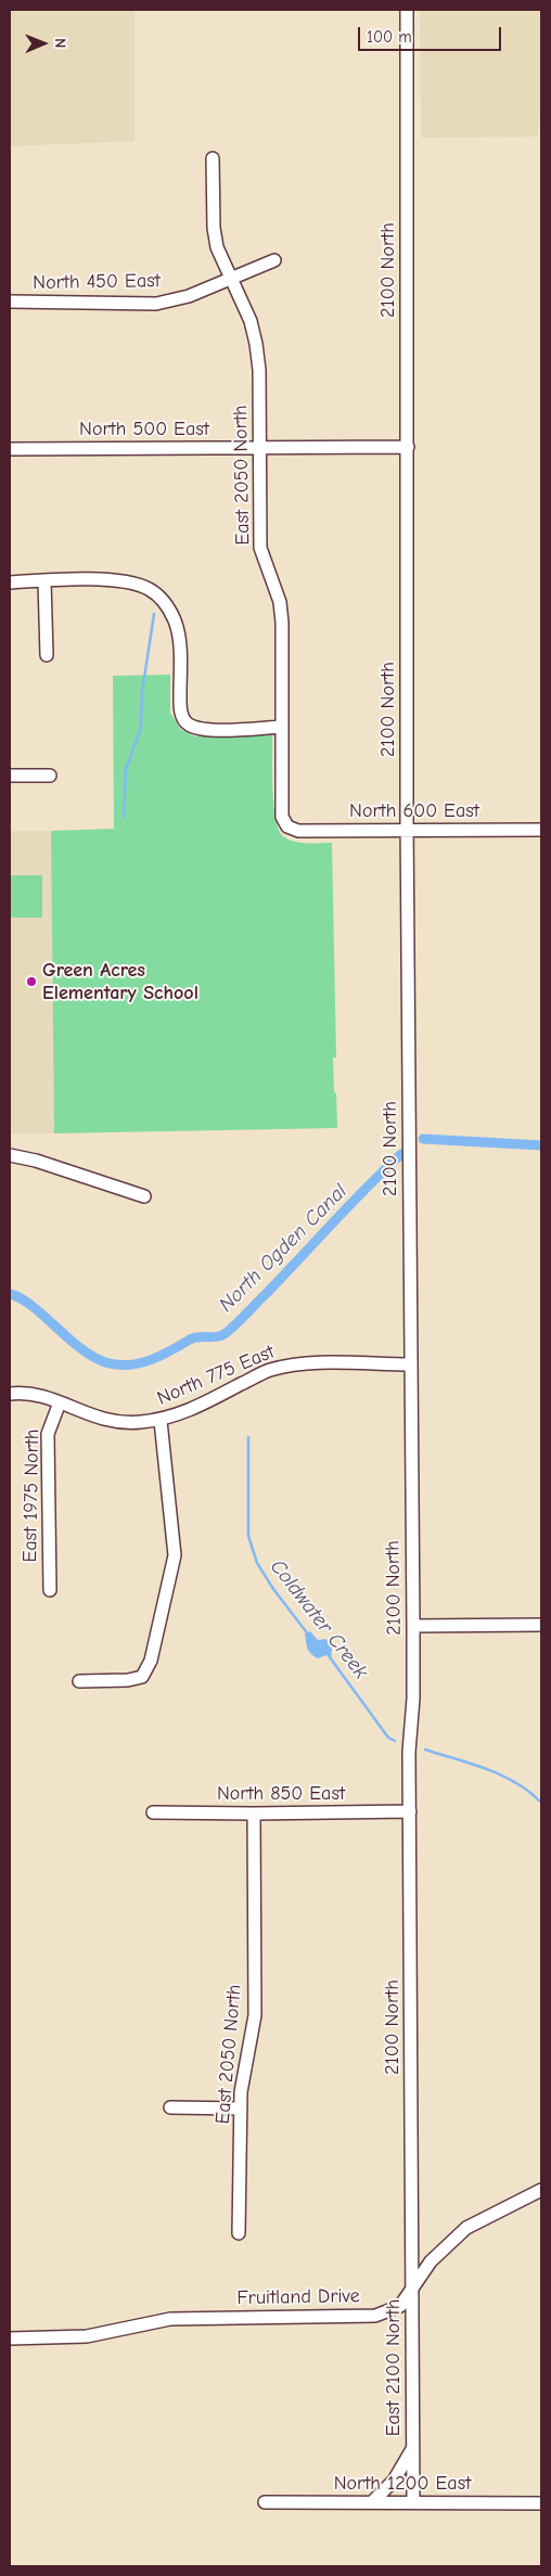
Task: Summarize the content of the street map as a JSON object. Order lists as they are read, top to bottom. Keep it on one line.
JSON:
{"streets":{"street":["2100 North","North 450 East","North 500 East","East 2050 North","North 600 East","North 775 East","East 1975 North","North 850 East","Fruitland Drive","East 2100 North","North 1200 East"]},"crossings":[["2100 North","North 500 East"],["2100 North","North 600 East"],["2100 North","North 775 East"],["2100 North","North 850 East"],["2100 North","Fruitland Drive"],["2100 North","East 2100 North"],["North 450 East","East 2050 North"],["North 500 East","East 2050 North"],["East 2050 North","North 600 East"],["East 2050 North","North 850 East"],["North 775 East","East 1975 North"],["Fruitland Drive","East 2100 North"],["East 2100 North","North 1200 East"]],"water":["North Ogden Canal","Coldwater Creek"],"places":["Green Acres Elementary School"],"scale_bar":"100 m","north":"right"}
